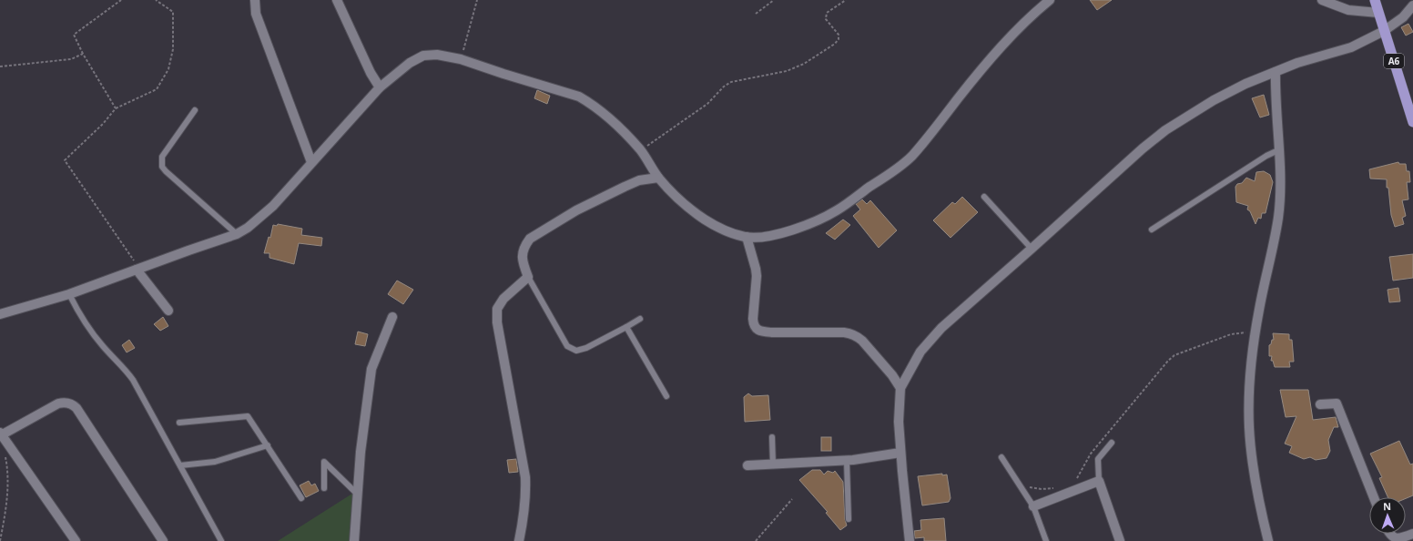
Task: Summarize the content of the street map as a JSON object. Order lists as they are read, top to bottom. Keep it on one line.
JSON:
{"streets":{"highway":["A6"]},"north":"top"}
